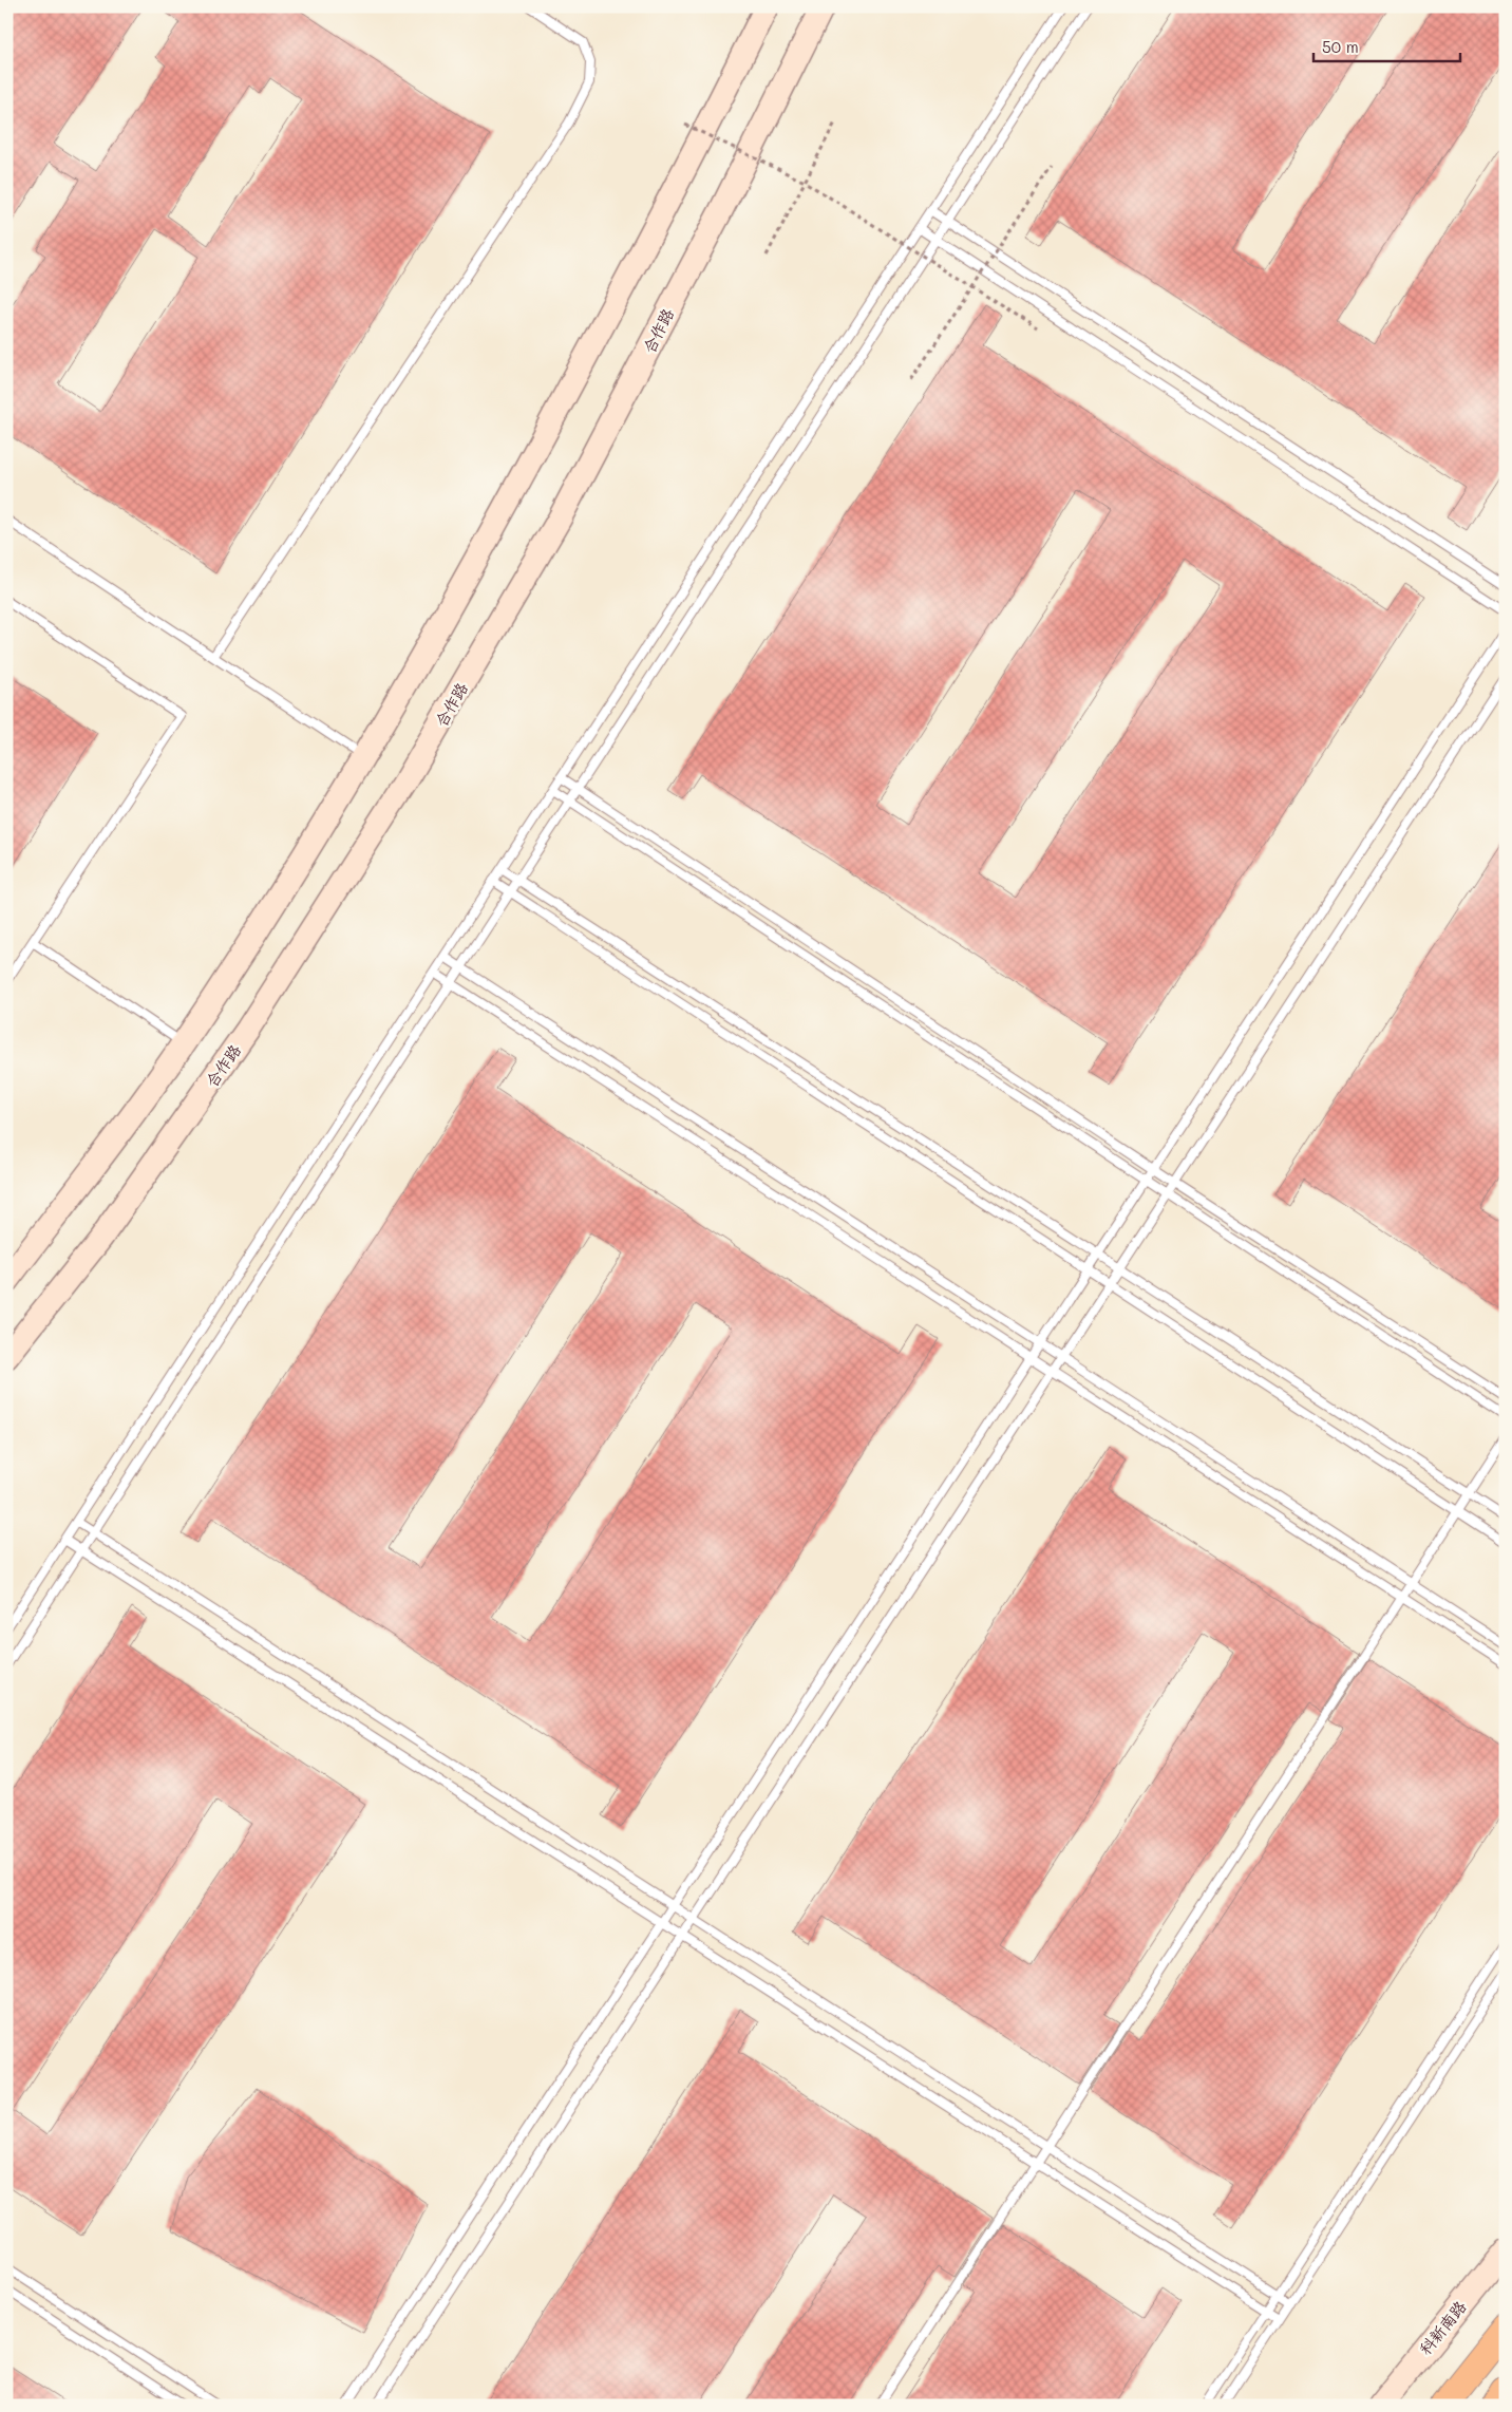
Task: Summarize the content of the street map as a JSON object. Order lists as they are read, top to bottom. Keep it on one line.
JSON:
{"streets":{"main road":["合作路","科新南路"]},"scale_bar":"50 m"}
